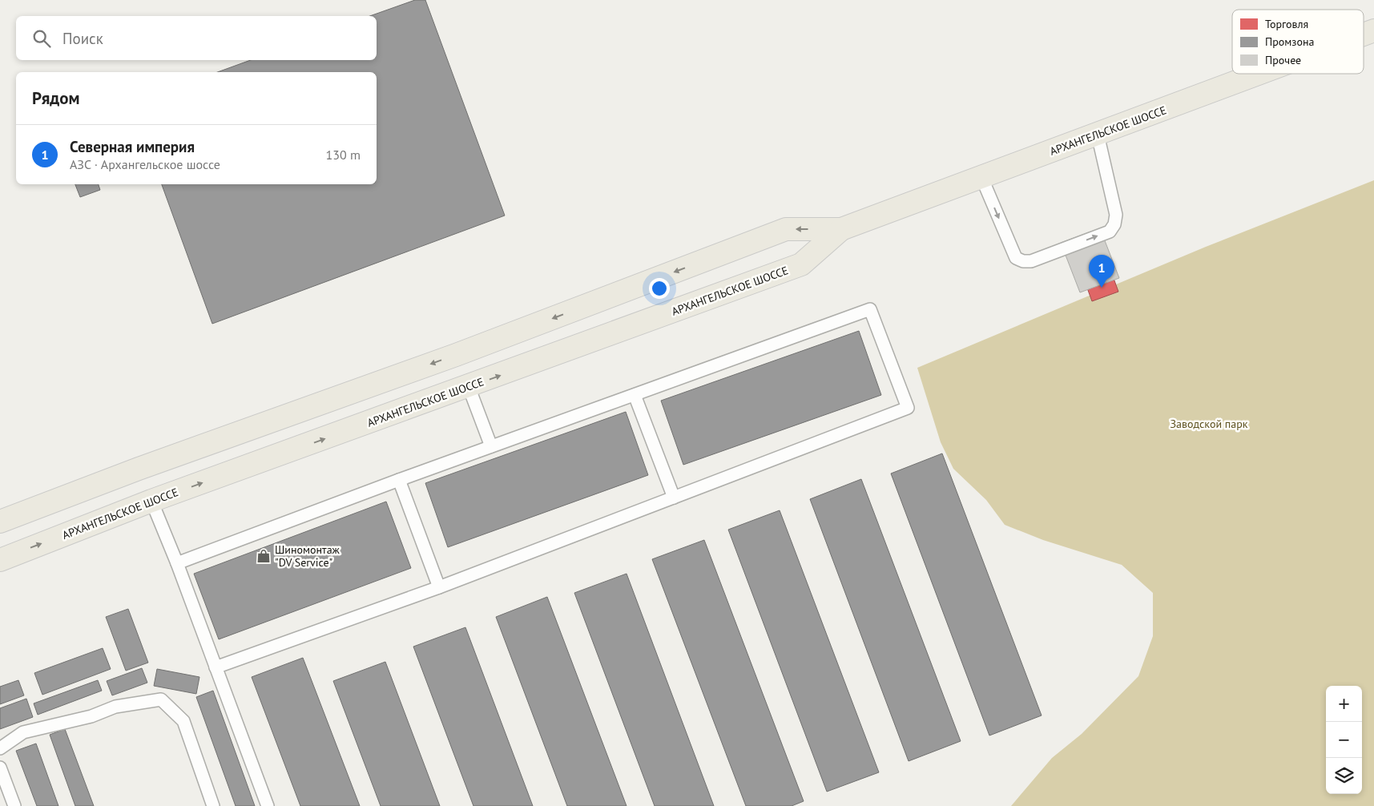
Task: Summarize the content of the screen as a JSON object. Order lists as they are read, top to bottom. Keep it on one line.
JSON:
{"streets":{"main road":["АРХАНГЕЛЬСКОЕ ШОССЕ"]},"parks":["Заводской парк"],"places":{"shop":["Шиномонтаж \"DV Service\""]},"legend":["Торговля","Промзона","Прочее"],"page":{"search":"Поиск","heading":"Рядом","list":[{"mark":"1","name":"Северная империя","note":"АЗС · Архангельское шоссе","value":"130 m"}],"pins":"1","map_buttons":["+","−"]}}
